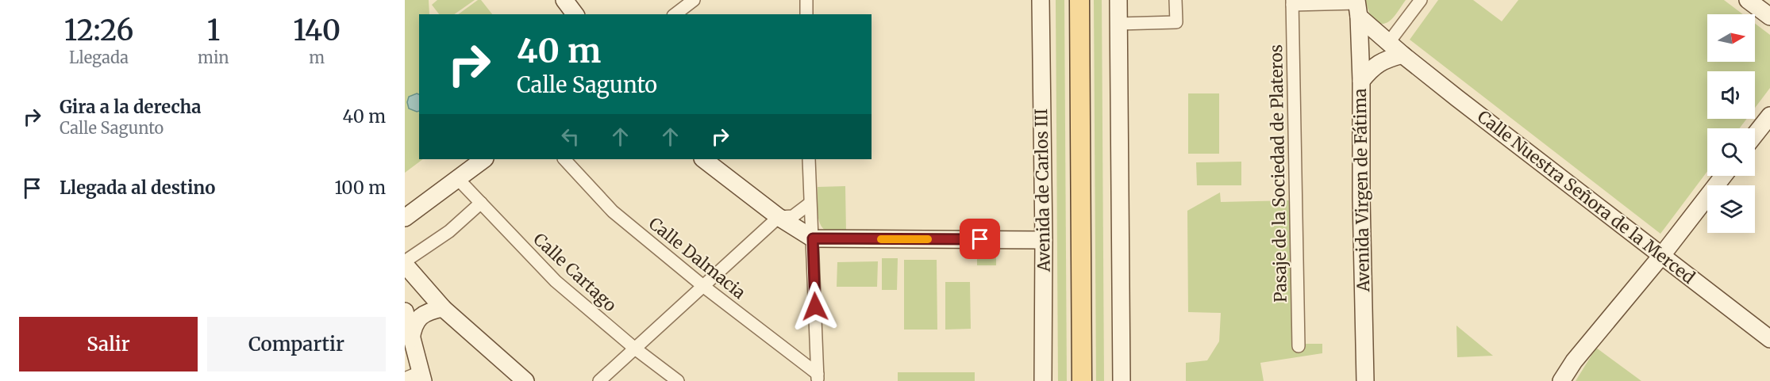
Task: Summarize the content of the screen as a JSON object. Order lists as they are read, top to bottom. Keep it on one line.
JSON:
{"streets":{"street":["Pasaje de la Sociedad de Plateros","Avenida de Carlos III","Avenida Virgen de Fátima","Calle Nuestra Señora de la Merced","Calle Dalmacia","Calle Cartago"]},"crossings":[["Avenida Virgen de Fátima","Calle Nuestra Señora de la Merced"]],"north":"right","page":{"eta":["12:26","Llegada","1","min","140","m"],"turn":["40 m","Calle Sagunto"],"list":[{"name":"Gira a la derecha","note":"Calle Sagunto","value":"40 m"},{"name":"Llegada al destino","value":"100 m"}],"buttons":["Salir","Compartir"]}}
